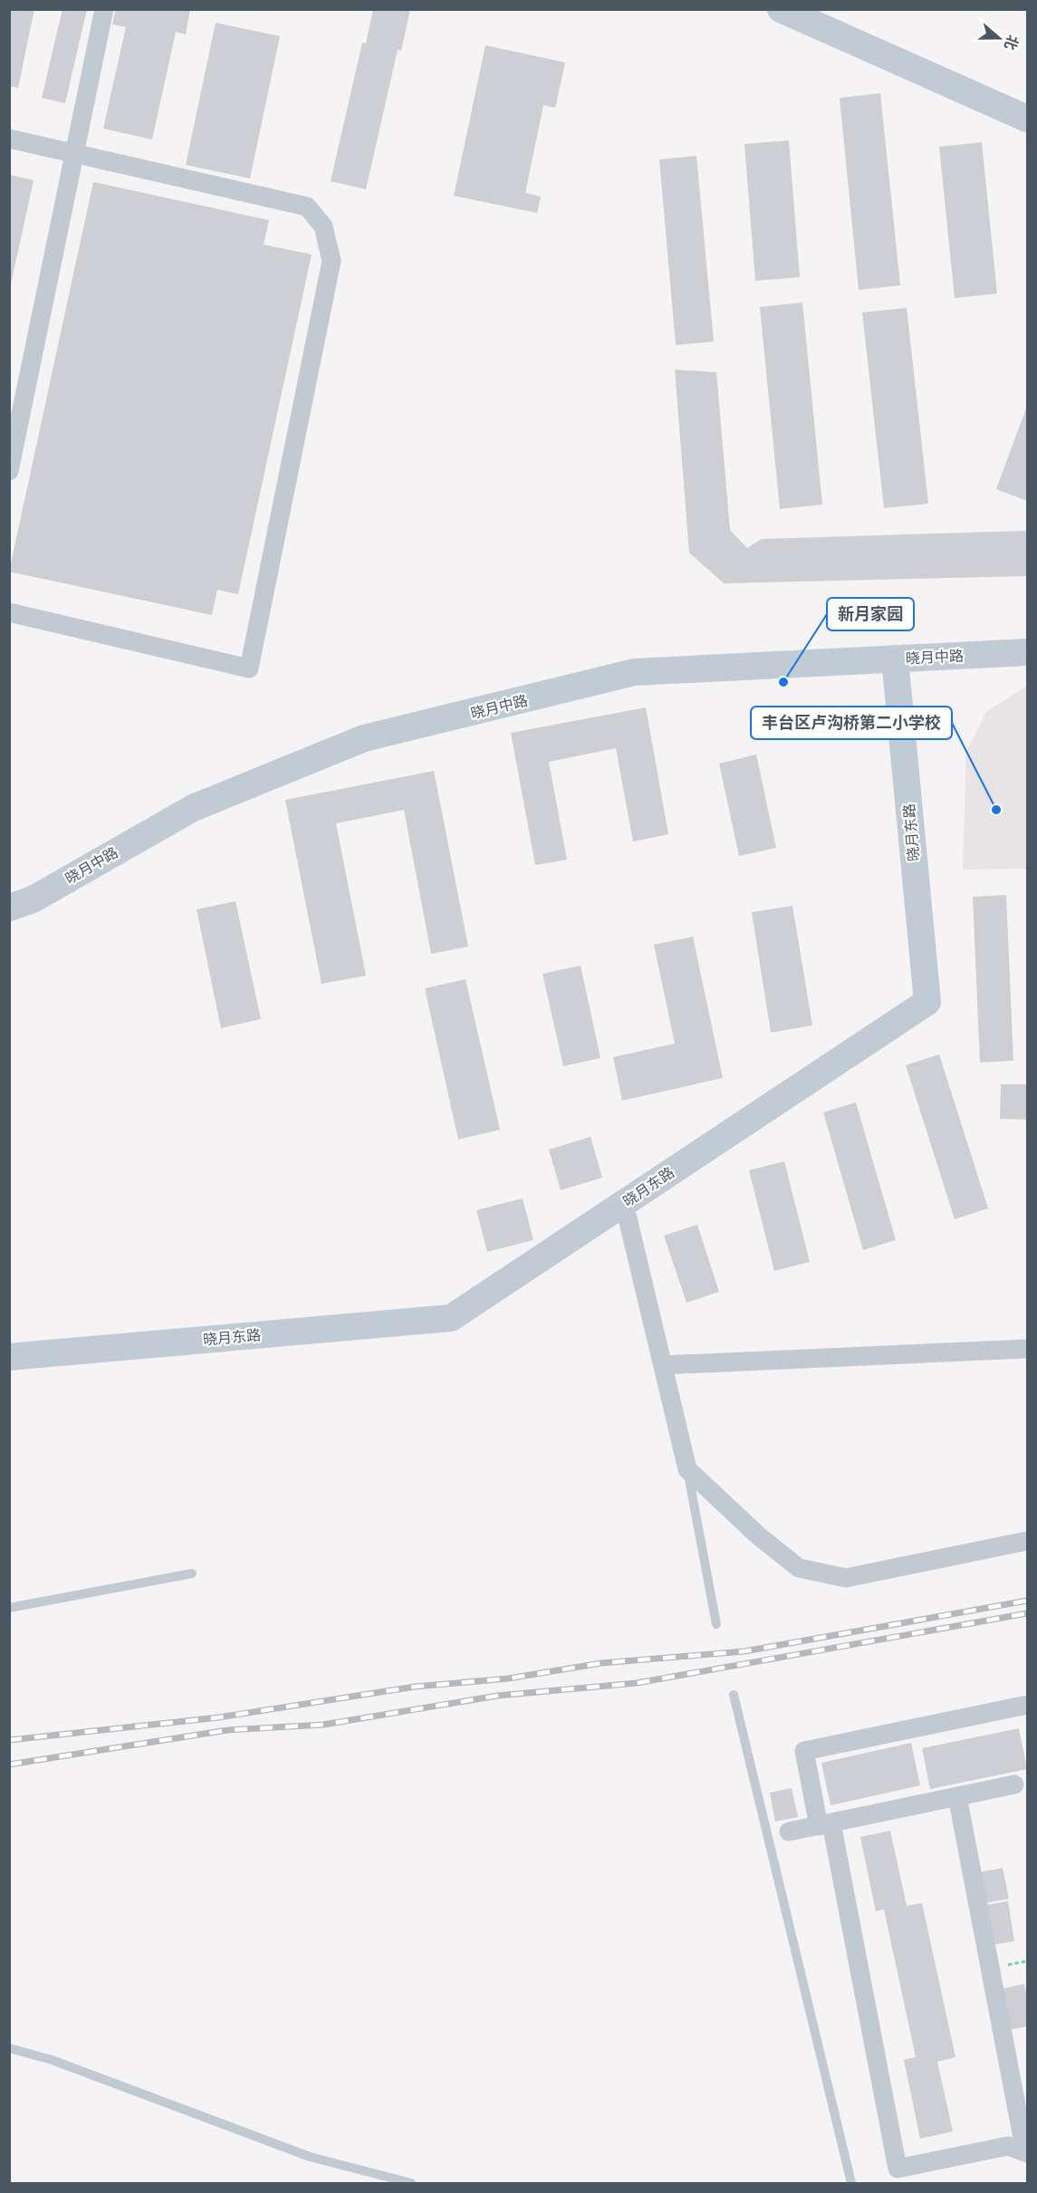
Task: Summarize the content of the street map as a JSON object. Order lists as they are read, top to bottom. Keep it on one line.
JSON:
{"streets":{"street":["晓月中路","晓月东路"]},"crossings":[["晓月中路","晓月东路"]],"places":["新月家园","丰台区卢沟桥第二小学校"],"north":"right"}
